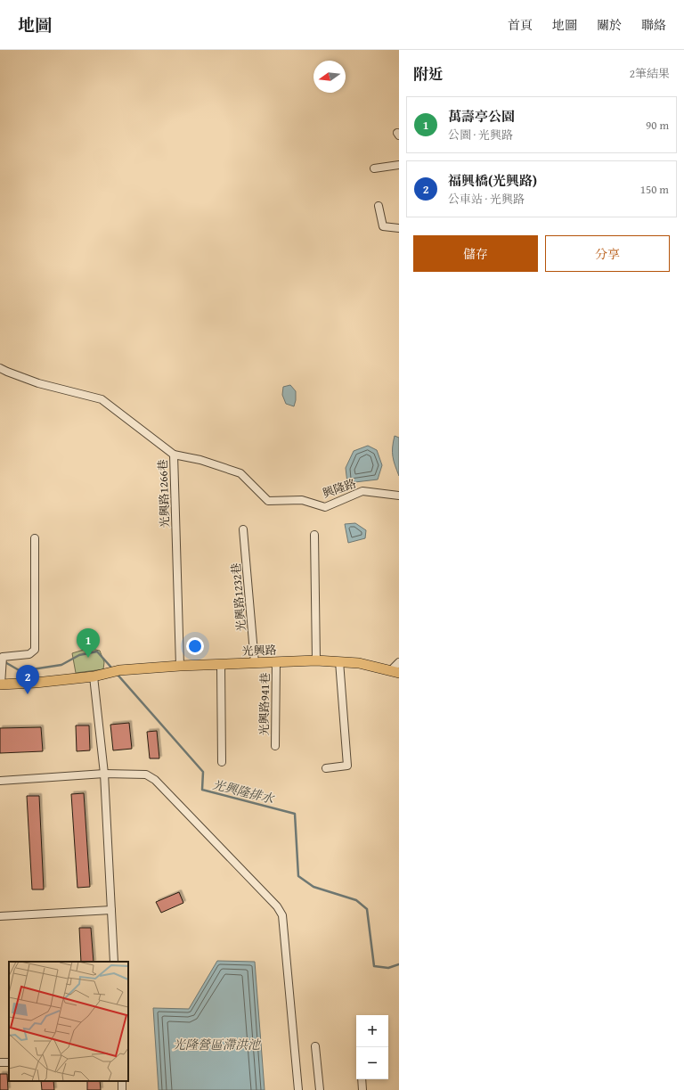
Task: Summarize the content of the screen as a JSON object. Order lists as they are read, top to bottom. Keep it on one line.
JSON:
{"streets":{"main road":["光興路"],"lane":["興隆路","光興路1266巷","光興路1232巷","光興路941巷"]},"crossings":[["興隆路","光興路1266巷"],["光興路1266巷","光興路"],["光興路1232巷","光興路"],["光興路","光興路941巷"]],"water":["光興隆排水","光隆營區滯洪池"],"north":"left","page":{"header":"地圖","nav":["首頁","地圖","關於","聯絡"],"heading":["附近","2筆結果"],"list":[{"mark":"1","name":"萬壽亭公園","note":"公園 · 光興路","value":"90 m"},{"mark":"2","name":"福興橋(光興路)","note":"公車站 · 光興路","value":"150 m"}],"buttons":["儲存","分享"],"pins":["1","2"],"map_buttons":["+","−"]}}
